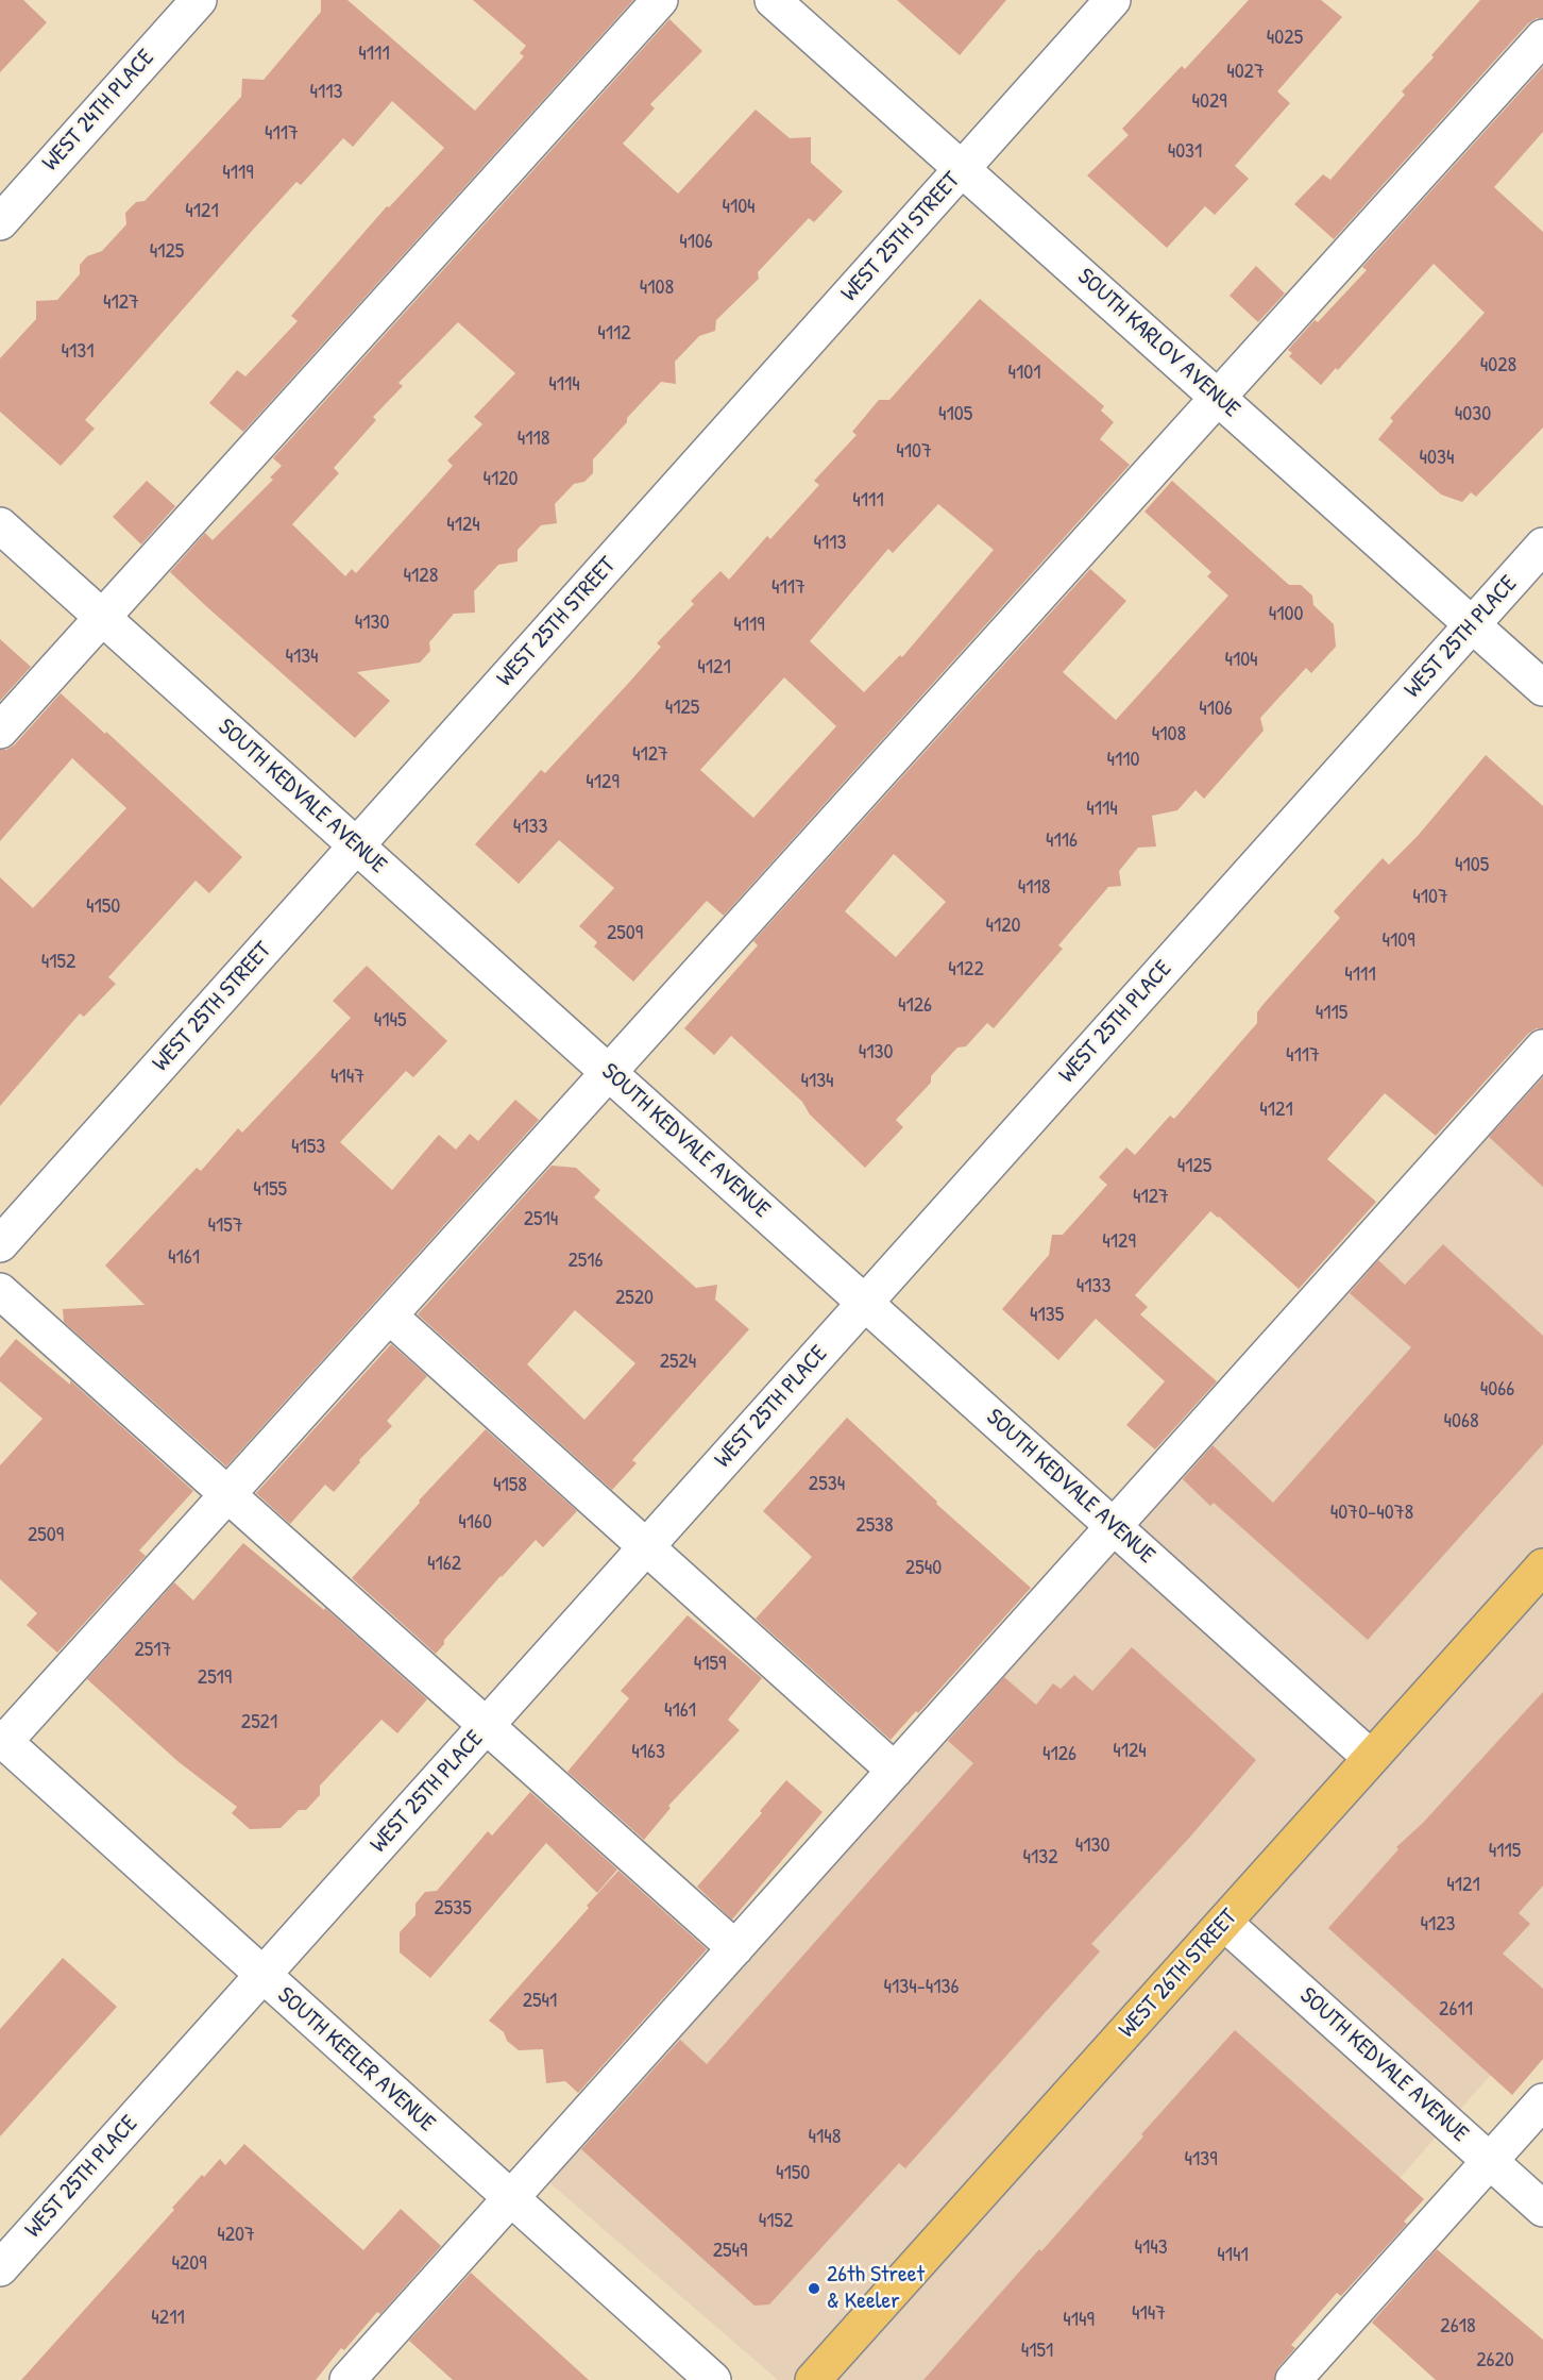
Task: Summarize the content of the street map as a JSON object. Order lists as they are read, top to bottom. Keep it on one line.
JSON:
{"streets":{"main road":["WEST 26TH STREET"],"street":["WEST 24TH PLACE","WEST 25TH STREET","SOUTH KARLOV AVENUE","WEST 25TH PLACE","SOUTH KEDVALE AVENUE","SOUTH KEELER AVENUE"]},"crossings":[["WEST 25TH STREET","SOUTH KARLOV AVENUE"],["WEST 25TH STREET","SOUTH KEDVALE AVENUE"],["SOUTH KARLOV AVENUE","WEST 25TH PLACE"],["WEST 25TH PLACE","SOUTH KEDVALE AVENUE"],["WEST 25TH PLACE","SOUTH KEELER AVENUE"],["SOUTH KEDVALE AVENUE","WEST 26TH STREET"]],"places":["26th Street & Keeler"],"house_numbers":["4025","4111","4027","4113","4029","4117","4031","4119","4104","4121","4106","4125","4108","4127","4112","4131","4028","4101","4114","4105","4030","4118","4107","4034","4120","4111","4124","4113","4128","4117","4100","4130","4119","4134","4104","4121","4125","4106","4108","4127","4110","4129","4114","4133","4116","4105","4118","4107","4150","4120","2509","4109","4152","4122","4111","4126","4115","4145","4130","4117","4147","4134","4121","4153","4125","4155","4127","2514","4157","4129","4161","2516","4133","2520","4135","2524","4066","4068","2534","4158","4070-4078","4160","2538","2509","4162","2540","2517","4159","2519","4161","2521","4124","4163","4126","4130","4115","4132","4121","2535","4123","4134-4136","2541","2611","4148","4139","4150","4152","4207","4143","2549","4141","4209","4147","4211","4149","2618","4151","2620"]}
